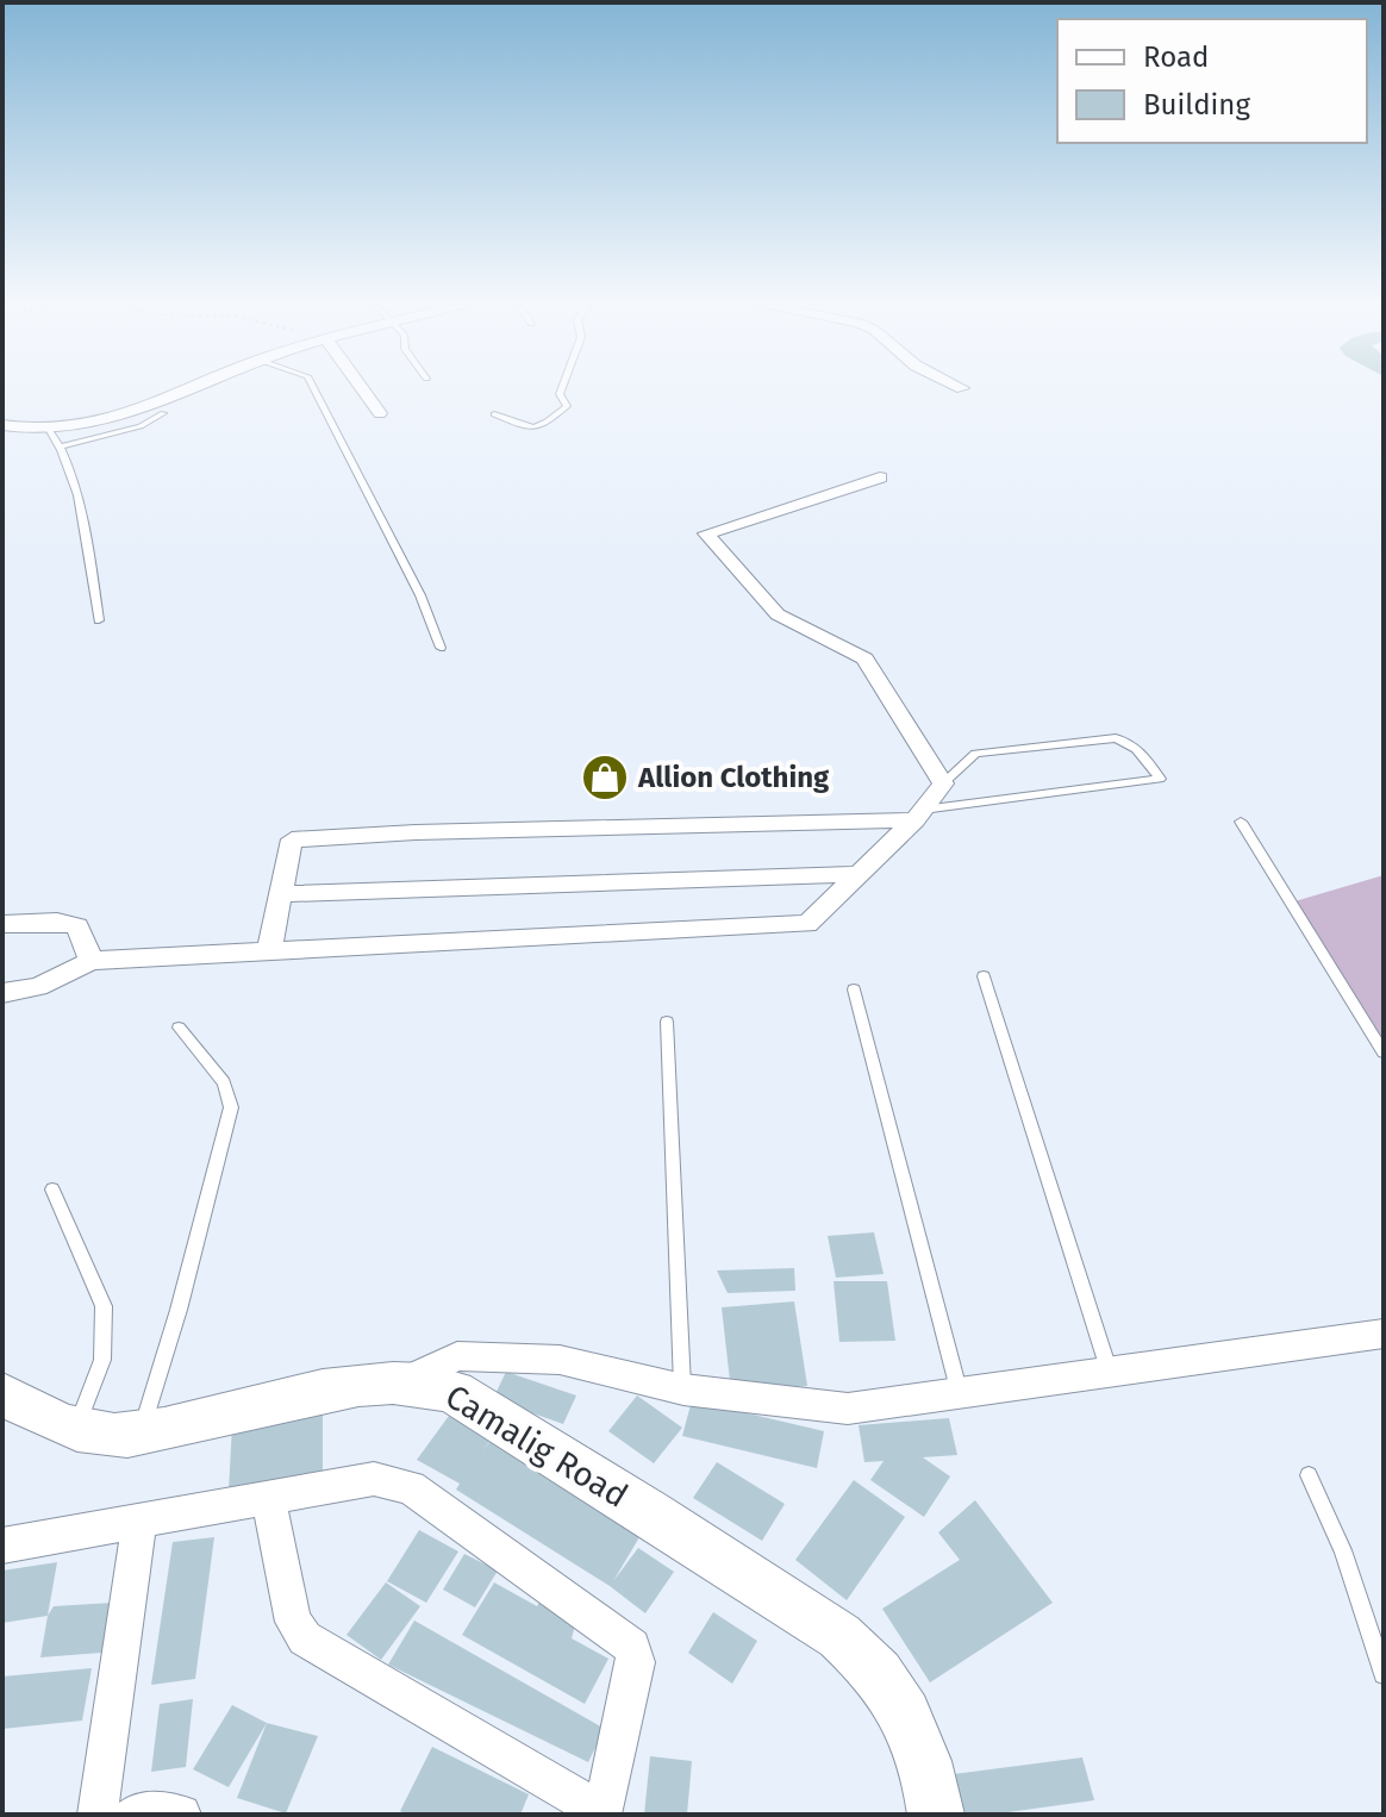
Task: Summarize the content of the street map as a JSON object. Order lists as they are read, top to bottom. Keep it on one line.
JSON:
{"streets":{"main road":["Camalig Road"]},"places":{"shop":["Allion Clothing"]},"legend":["Road","Building"]}
